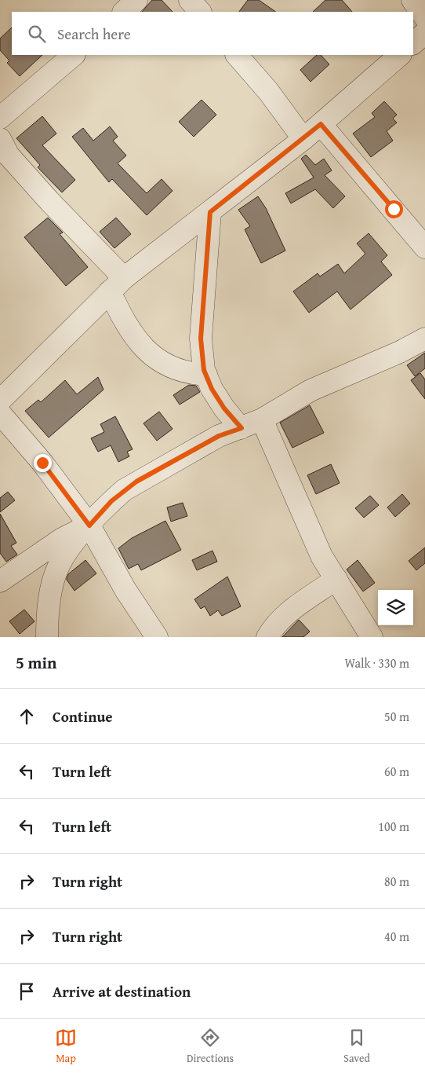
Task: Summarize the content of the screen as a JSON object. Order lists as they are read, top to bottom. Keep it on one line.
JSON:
{"page":{"search":"Search here","heading":["5 min","Walk · 330 m"],"list":[["Continue","50 m"],["Turn left","60 m"],["Turn left","100 m"],["Turn right","80 m"],["Turn right","40 m"],"Arrive at destination"],"nav":["Map","Directions","Saved"]}}
